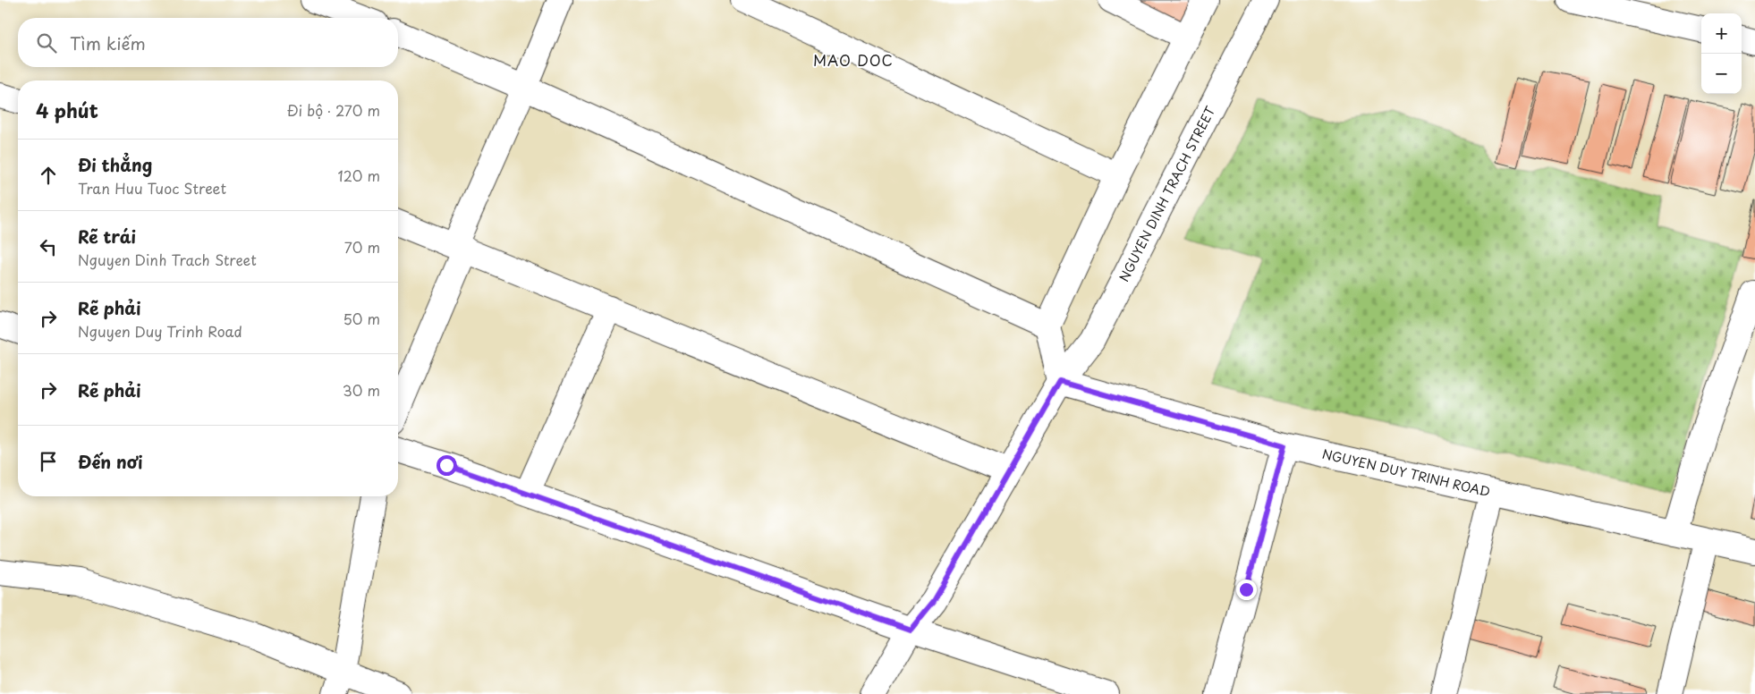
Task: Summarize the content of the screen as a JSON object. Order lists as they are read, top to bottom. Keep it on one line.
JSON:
{"streets":{"street":["NGUYEN DINH TRACH STREET","NGUYEN DUY TRINH ROAD"]},"crossings":[["NGUYEN DINH TRACH STREET","NGUYEN DUY TRINH ROAD"]],"districts":["MAO DOC"],"page":{"map_buttons":["+","−"],"search":"Tìm kiếm","heading":["4 phút","Đi bộ · 270 m"],"list":[["Đi thẳng","Tran Huu Tuoc Street","120 m"],["Rẽ trái","Nguyen Dinh Trach Street","70 m"],["Rẽ phải","Nguyen Duy Trinh Road","50 m"],["Rẽ phải","30 m"],"Đến nơi"]}}
